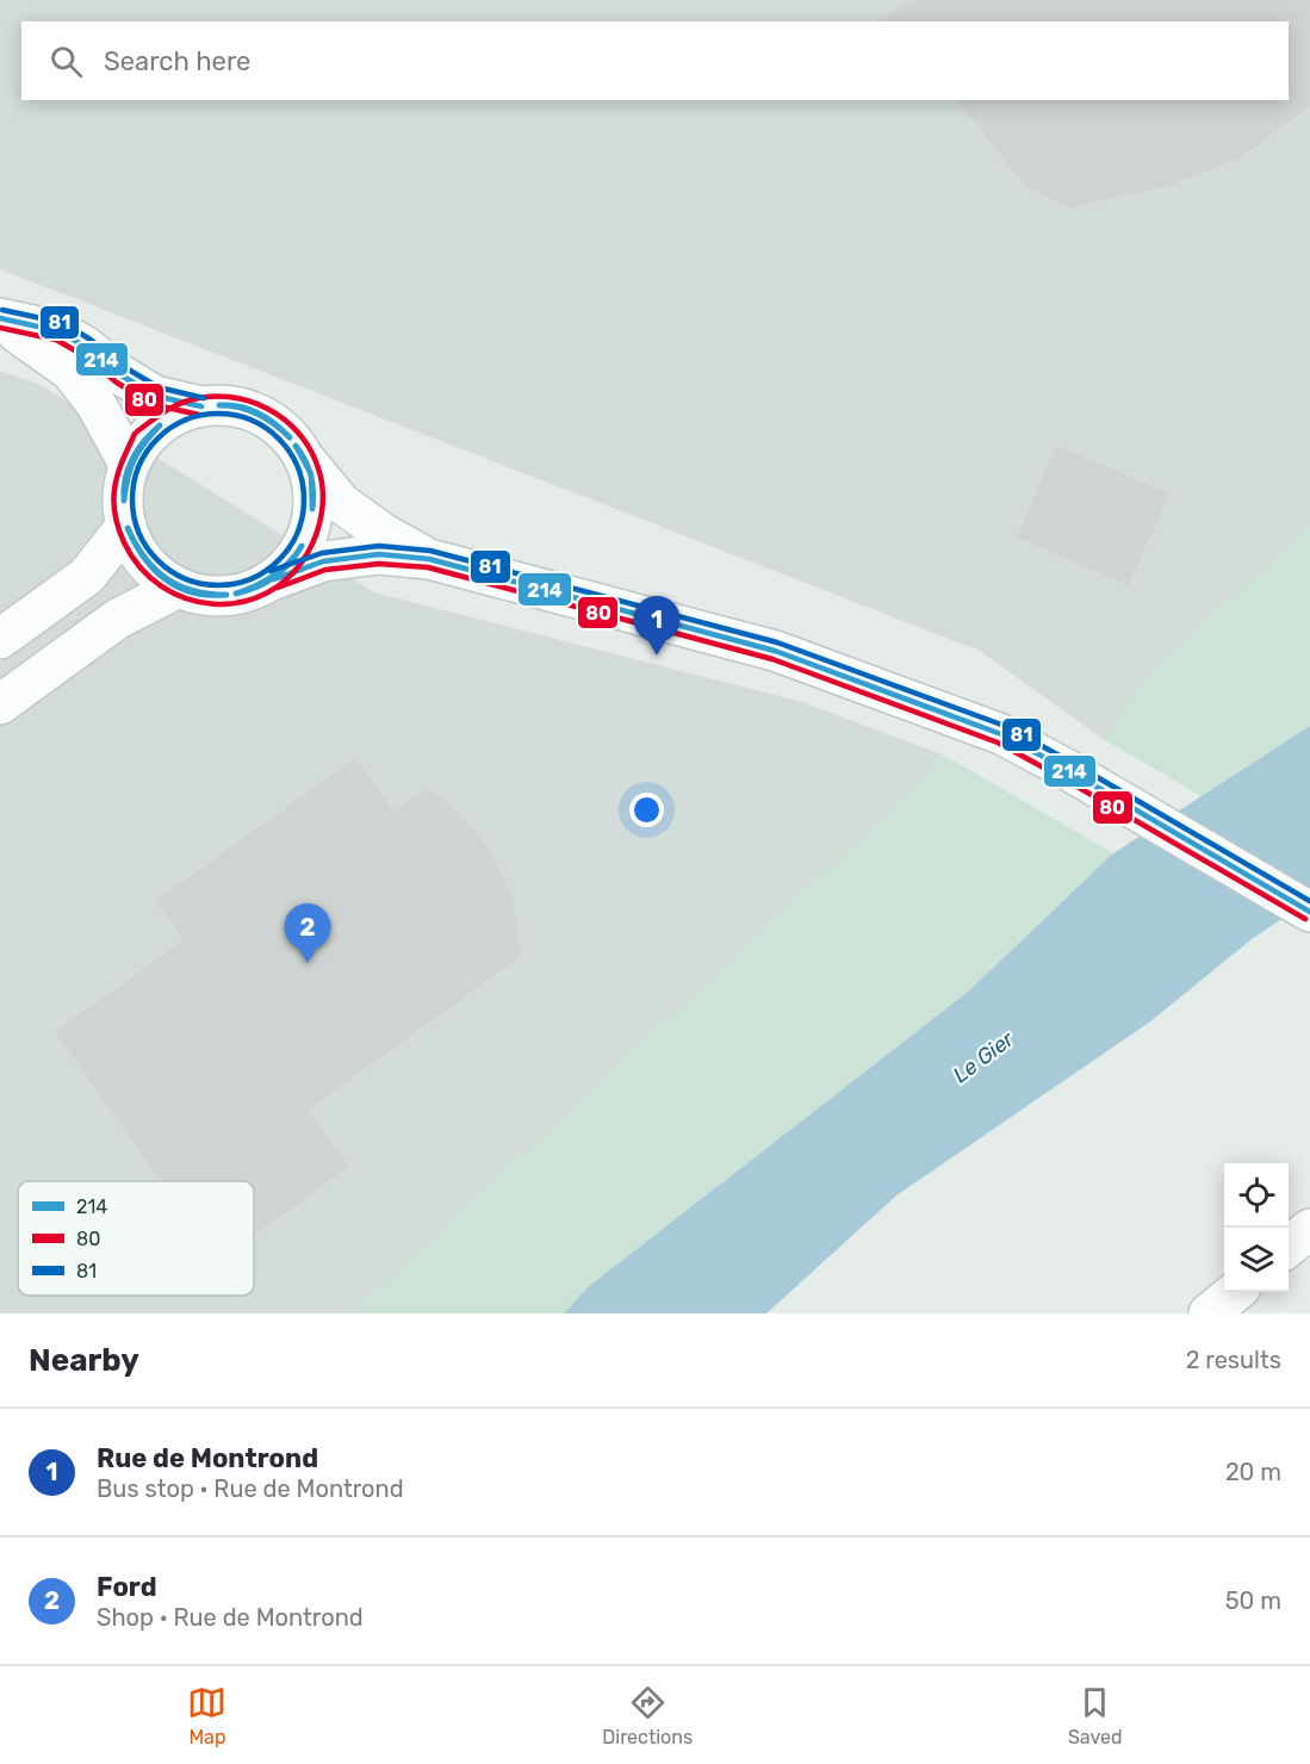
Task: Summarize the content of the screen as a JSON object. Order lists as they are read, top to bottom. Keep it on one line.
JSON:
{"water":["Le Gier"],"lines":["transit line 81","transit line 214","transit line 80"],"legend":["214","80","81"],"page":{"search":"Search here","pins":["1","2"],"heading":["Nearby","2 results"],"list":[{"mark":"1","name":"Rue de Montrond","note":"Bus stop · Rue de Montrond","value":"20 m"},{"mark":"2","name":"Ford","note":"Shop · Rue de Montrond","value":"50 m"}],"nav":["Map","Directions","Saved"]}}
